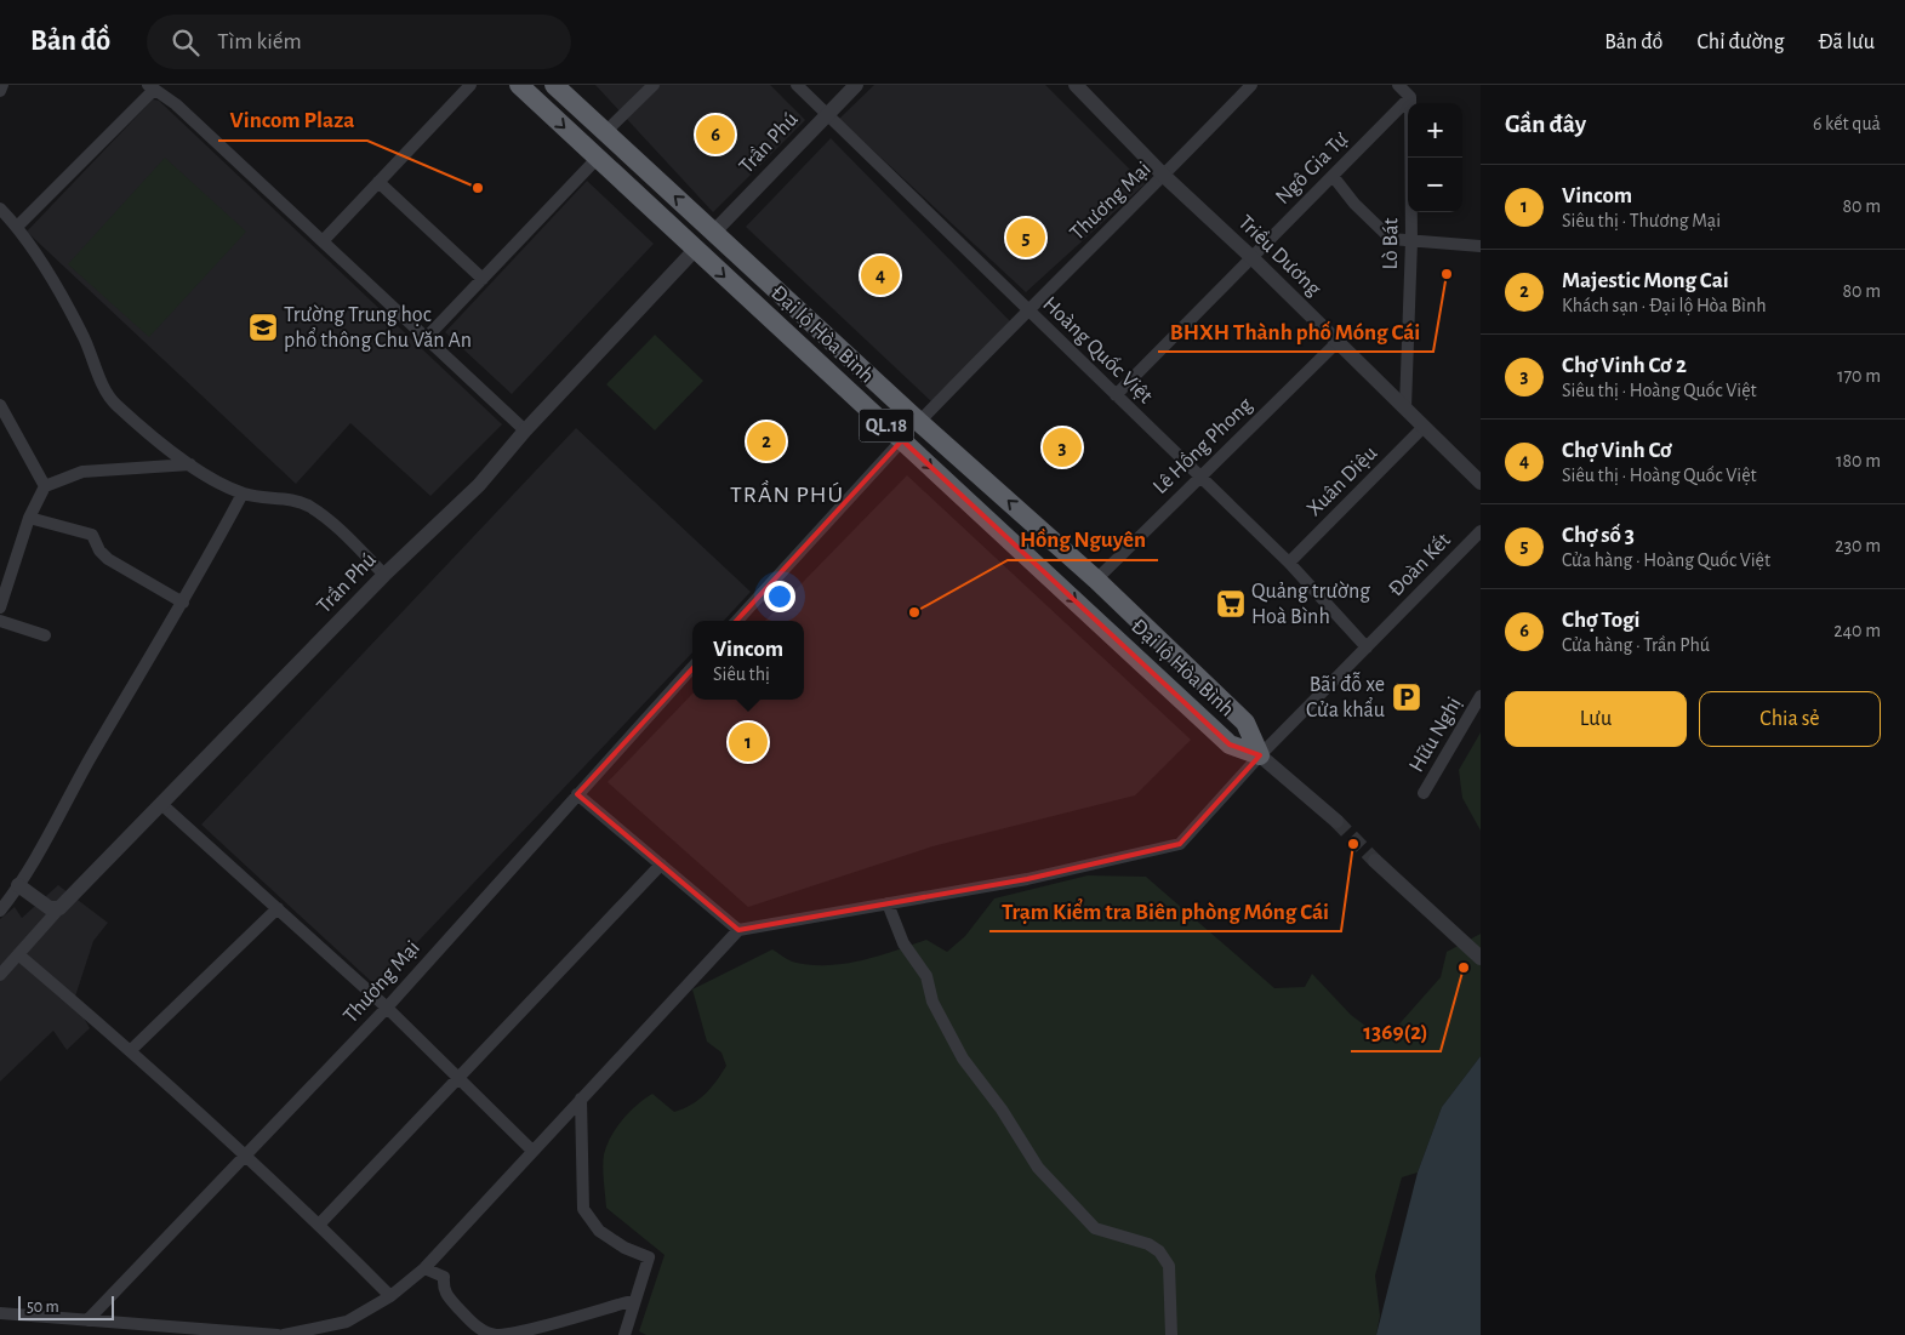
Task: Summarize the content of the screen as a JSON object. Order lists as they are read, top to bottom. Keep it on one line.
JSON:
{"streets":{"highway":["Đại lộ Hòa Bình","QL.18"],"street":["Trần Phú","Ngô Gia Tự","Thương Mại","Lò Bát","Triều Dương","Hoàng Quốc Việt","Lê Hồng Phong","Xuân Diệu","Đoàn Kết","Hữu Nghị"]},"crossings":[["Trần Phú","Đại lộ Hòa Bình"],["Trần Phú","Hoàng Quốc Việt"],["Ngô Gia Tự","Lò Bát"],["Ngô Gia Tự","Triều Dương"],["Ngô Gia Tự","Hoàng Quốc Việt"],["Thương Mại","Triều Dương"],["Thương Mại","Đại lộ Hòa Bình"],["Thương Mại","Hoàng Quốc Việt"],["Lò Bát","Triều Dương"],["Triều Dương","Lê Hồng Phong"],["Triều Dương","Xuân Diệu"],["Đại lộ Hòa Bình","Lê Hồng Phong"],["Đại lộ Hòa Bình","Đoàn Kết"],["Hoàng Quốc Việt","Lê Hồng Phong"],["Hoàng Quốc Việt","Xuân Diệu"],["Hoàng Quốc Việt","Đoàn Kết"]],"districts":["TRẦN PHÚ"],"places":{"other":["Vincom Plaza","BHXH Thành phố Móng Cái","Hồng Nguyên","Trạm Kiểm tra Biên phòng Móng Cái","1369(2)"],"school or university":["Trường Trung học phổ thông Chu Văn An"],"supermarket":["Quảng trường Hoà Bình"],"parking":["Bãi đỗ xe Cửa khẩu"]},"scale_bar":"50 m","page":{"header":"Bản đồ","search":"Tìm kiếm","nav":["Bản đồ","Chỉ đường","Đã lưu"],"heading":["Gần đây","6 kết quả"],"map_buttons":["+","−"],"pins":["6","5","4","2","3","1"],"list":[{"mark":"1","name":"Vincom","note":"Siêu thị · Thương Mại","value":"80 m"},{"mark":"2","name":"Majestic Mong Cai","note":"Khách sạn · Đại lộ Hòa Bình","value":"80 m"},{"mark":"3","name":"Chợ Vinh Cơ 2","note":"Siêu thị · Hoàng Quốc Việt","value":"170 m"},{"mark":"4","name":"Chợ Vinh Cơ","note":"Siêu thị · Hoàng Quốc Việt","value":"180 m"},{"mark":"5","name":"Chợ số 3","note":"Cửa hàng · Hoàng Quốc Việt","value":"230 m"},{"mark":"6","name":"Chợ Togi","note":"Cửa hàng · Trần Phú","value":"240 m"}],"popup":["Vincom","Siêu thị"],"buttons":["Lưu","Chia sẻ"],"scale":"50 m"}}
